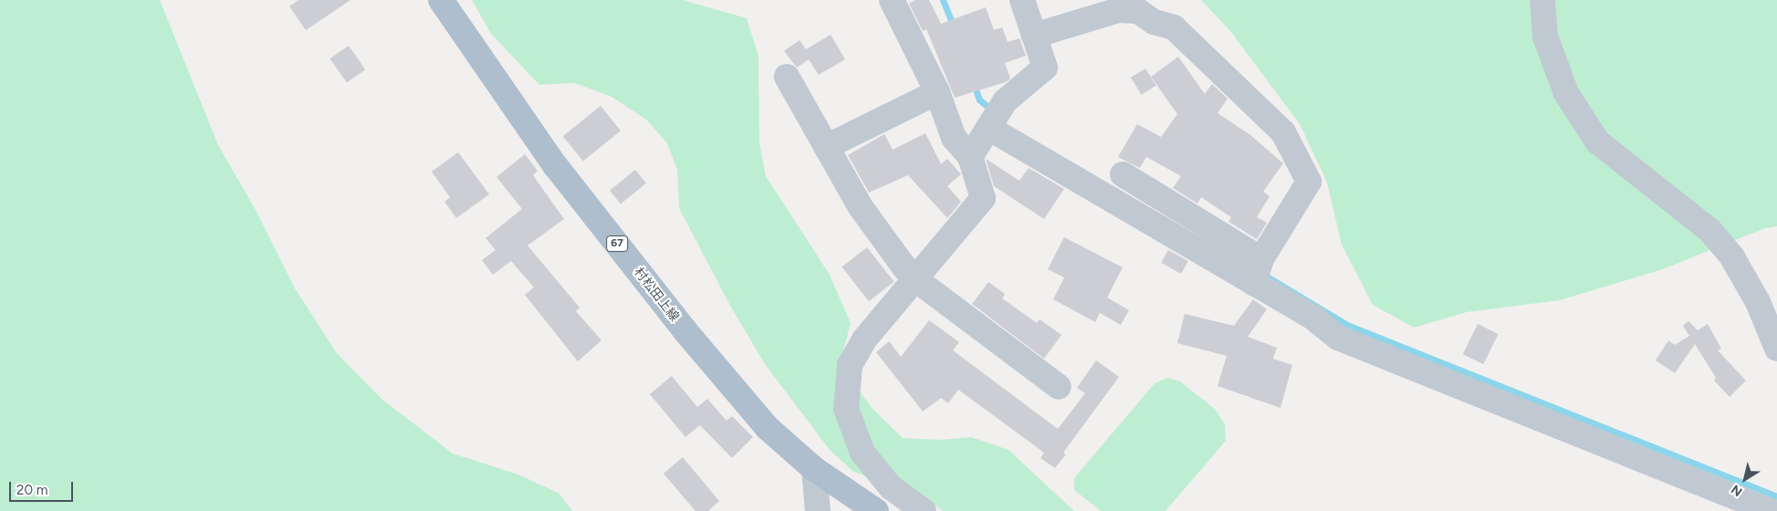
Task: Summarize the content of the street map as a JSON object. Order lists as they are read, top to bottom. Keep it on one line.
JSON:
{"streets":{"main road":["67","村松田上線"]},"scale_bar":"20 m","north":"bottom left"}
